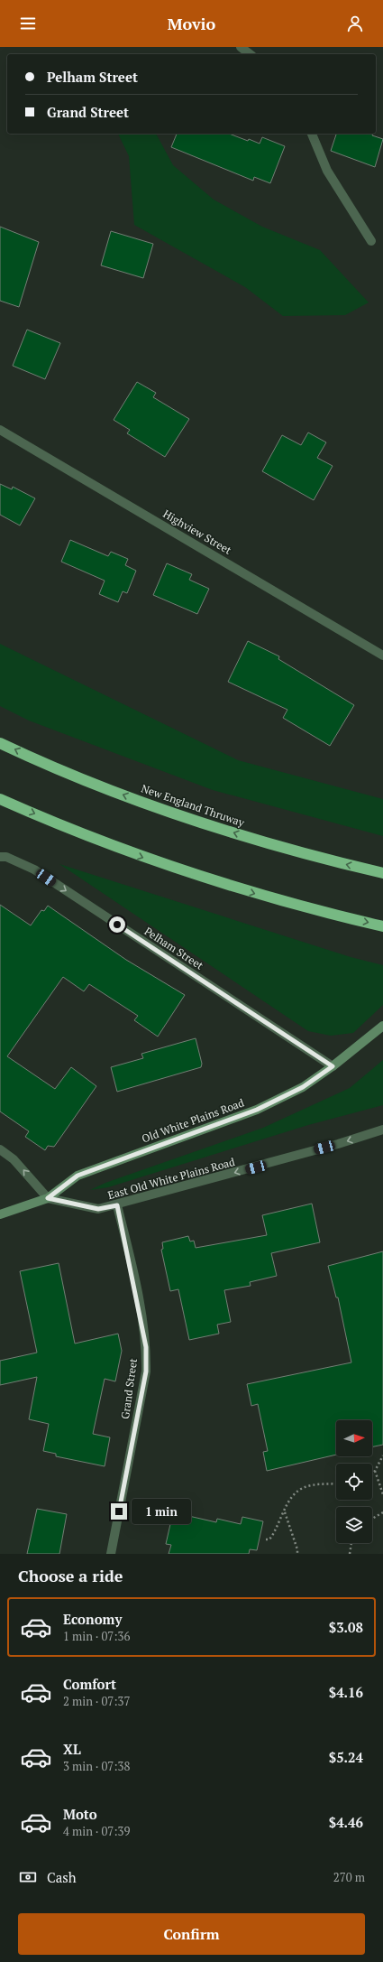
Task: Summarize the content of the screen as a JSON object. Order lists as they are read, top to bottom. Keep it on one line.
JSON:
{"streets":{"highway":["New England Thruway"],"street":["Highview Street","Pelham Street","Old White Plains Road","East Old White Plains Road","Grand Street"]},"crossings":[["Pelham Street","Old White Plains Road"],["Old White Plains Road","East Old White Plains Road"],["East Old White Plains Road","Grand Street"]],"one_way":["Pelham Street","East Old White Plains Road"],"north":"right","page":{"header":"Movio","banner":["Pelham Street","Grand Street"],"bubble":"1 min","heading":"Choose a ride","list":[{"name":"Economy","note":"1 min · 07:36","value":"$3.08"},{"name":"Comfort","note":"2 min · 07:37","value":"$4.16"},{"name":"XL","note":"3 min · 07:38","value":"$5.24"},{"name":"Moto","note":"4 min · 07:39","value":"$4.46"}],"pay":["Cash","270 m"],"buttons":"Confirm"}}
